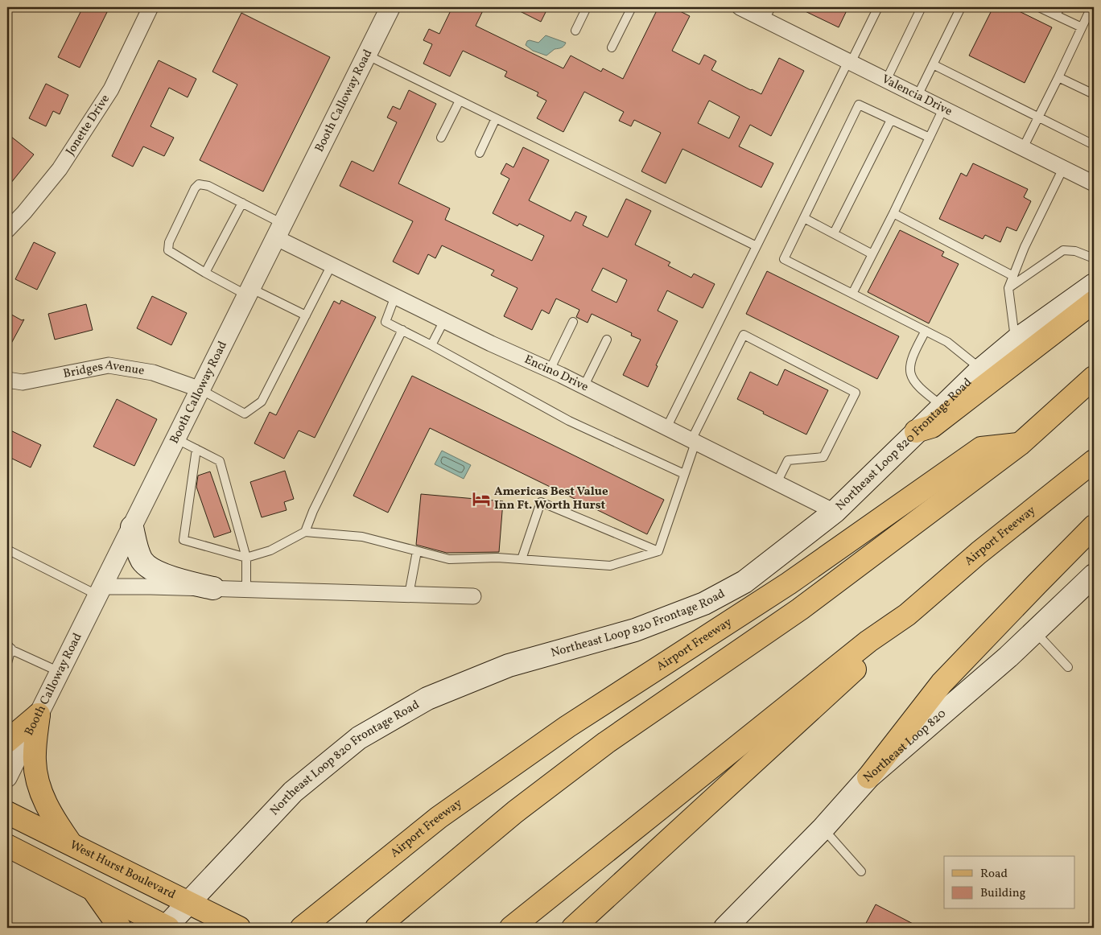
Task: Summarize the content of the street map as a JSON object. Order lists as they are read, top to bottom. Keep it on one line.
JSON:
{"streets":{"main road":["Northeast Loop 820 Frontage Road","Airport Freeway","Northeast Loop 820","West Hurst Boulevard"],"street":["Valencia Drive","Booth Calloway Road","Jonette Drive","Bridges Avenue","Encino Drive"]},"crossings":[["Booth Calloway Road","Bridges Avenue"],["Booth Calloway Road","Encino Drive"],["Encino Drive","Northeast Loop 820 Frontage Road"],["Northeast Loop 820 Frontage Road","West Hurst Boulevard"]],"places":{"hotel":["Americas Best Value Inn Ft. Worth Hurst"]},"legend":["Road","Building"]}
